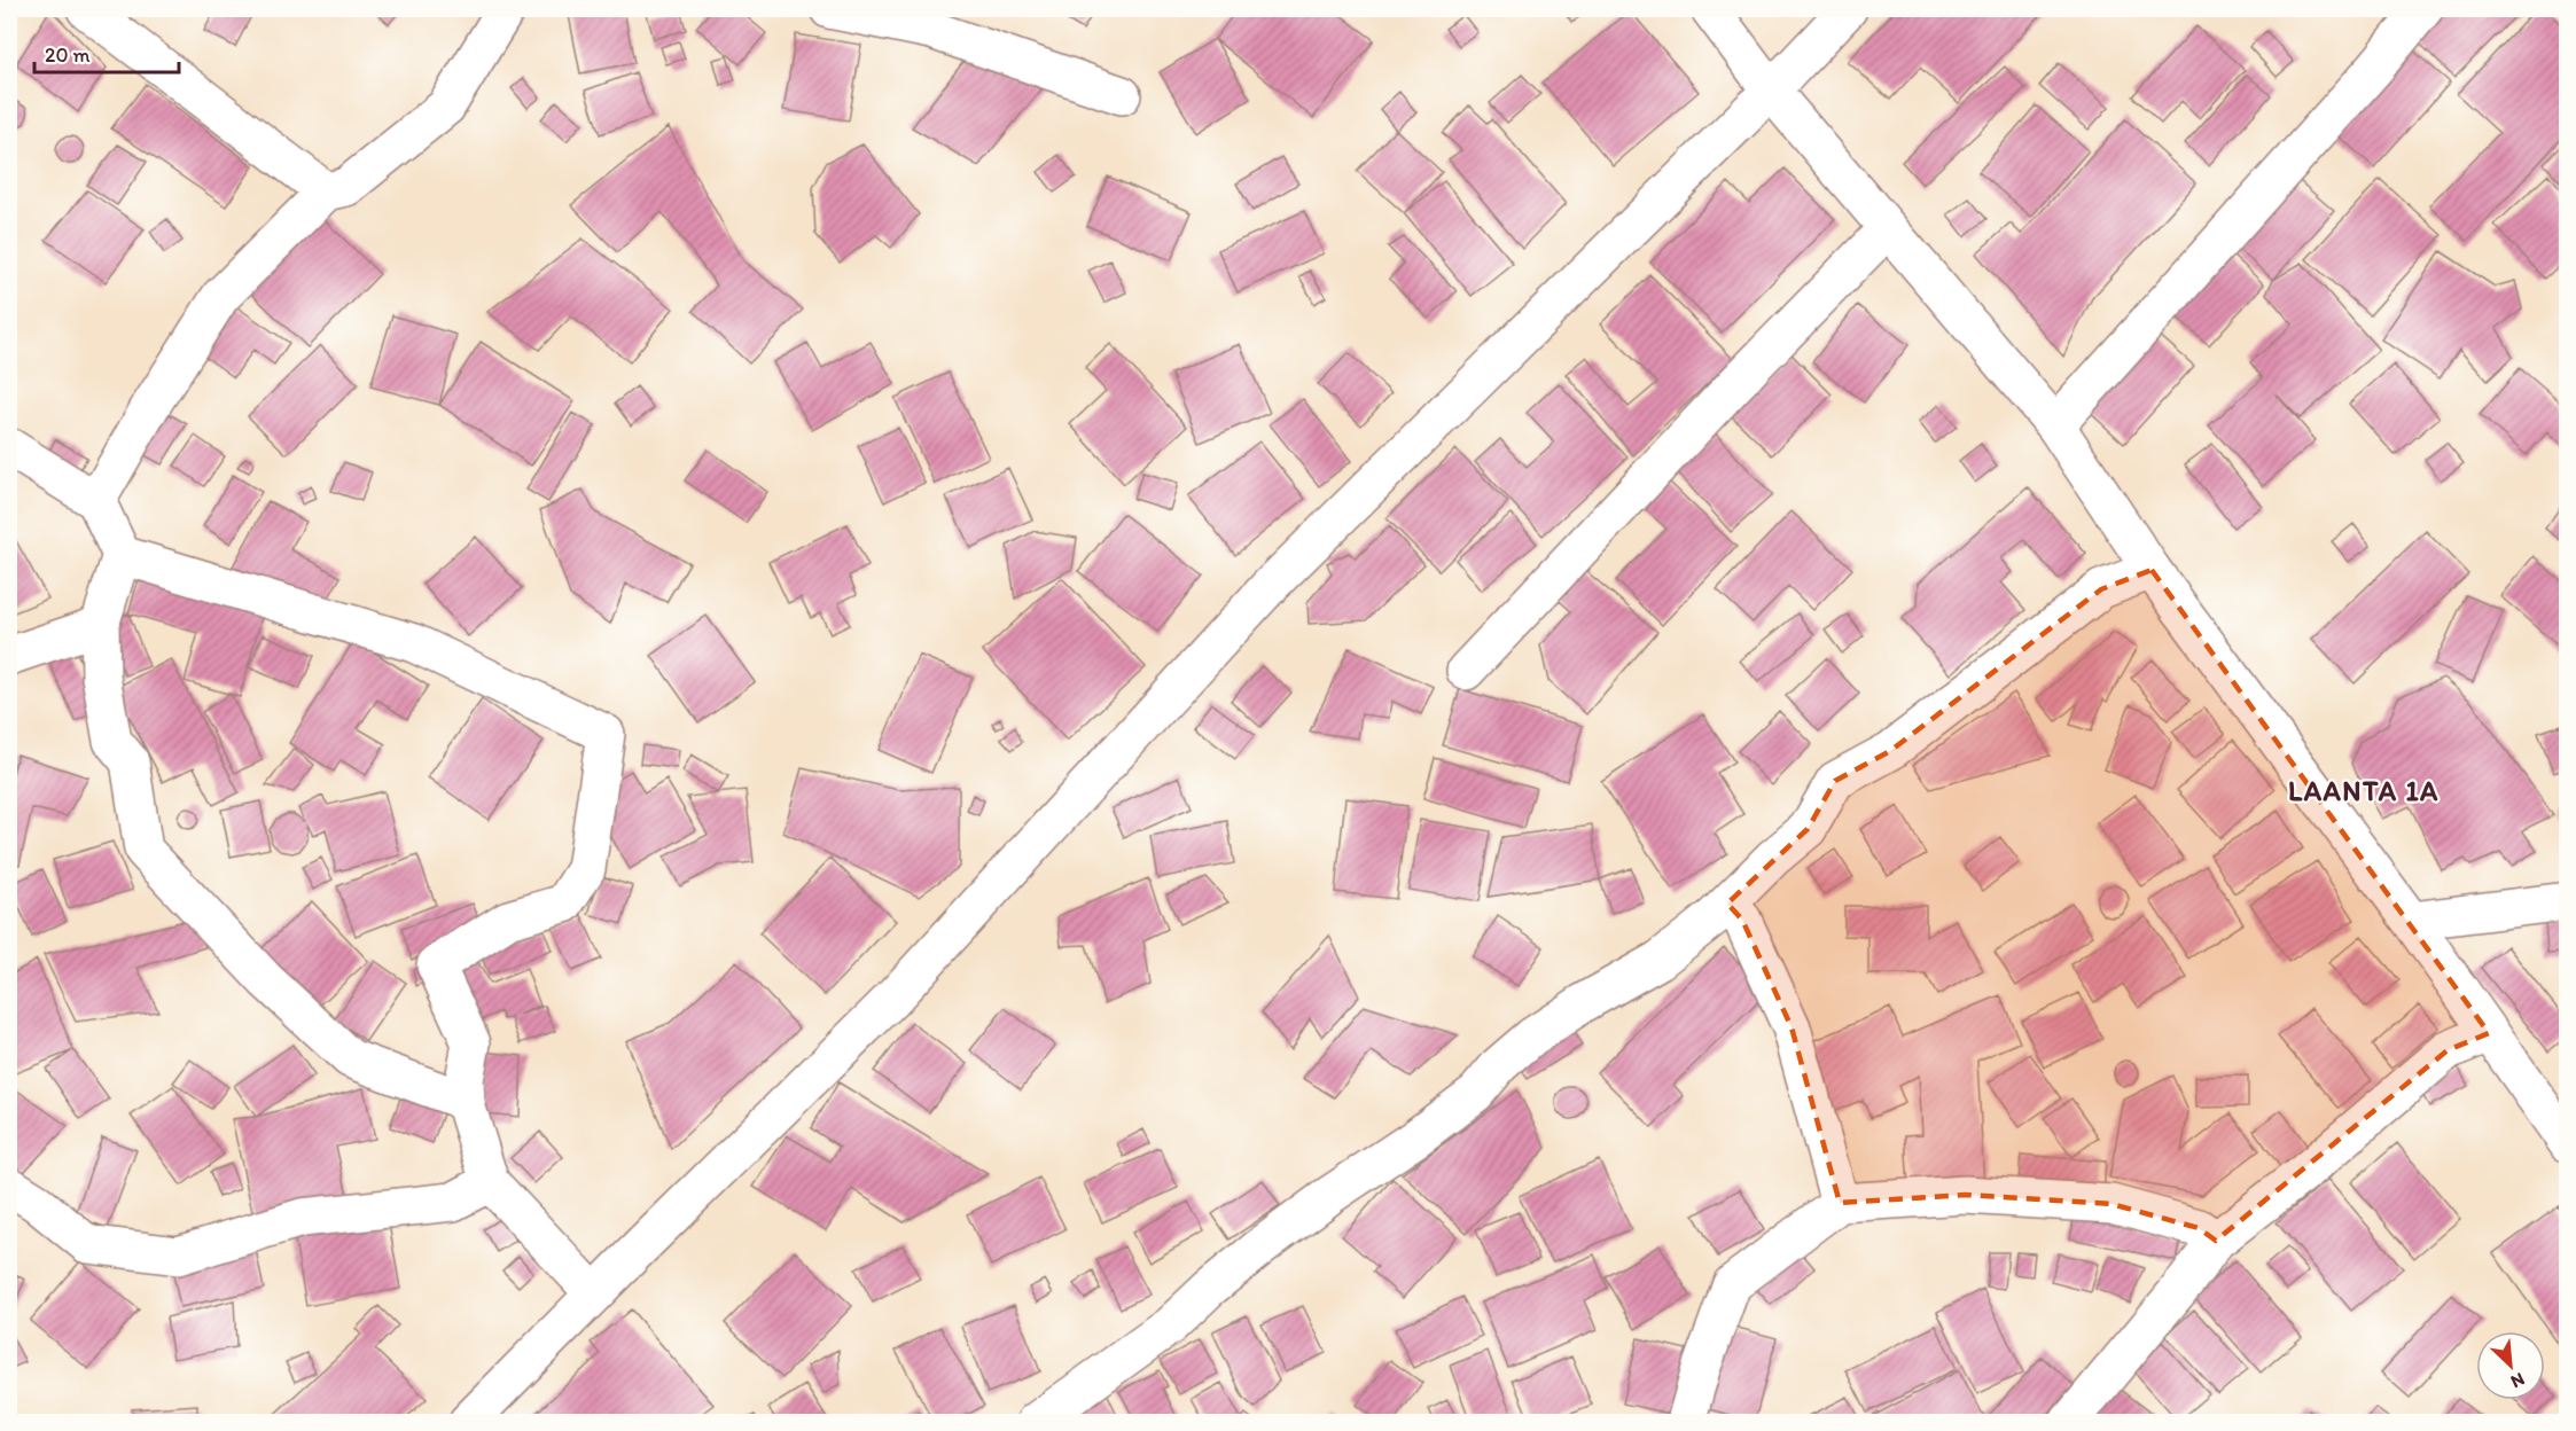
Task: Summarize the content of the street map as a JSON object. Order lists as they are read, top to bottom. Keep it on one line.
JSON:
{"districts":["LAANTA 1A"],"scale_bar":"20 m","north":"bottom right"}
